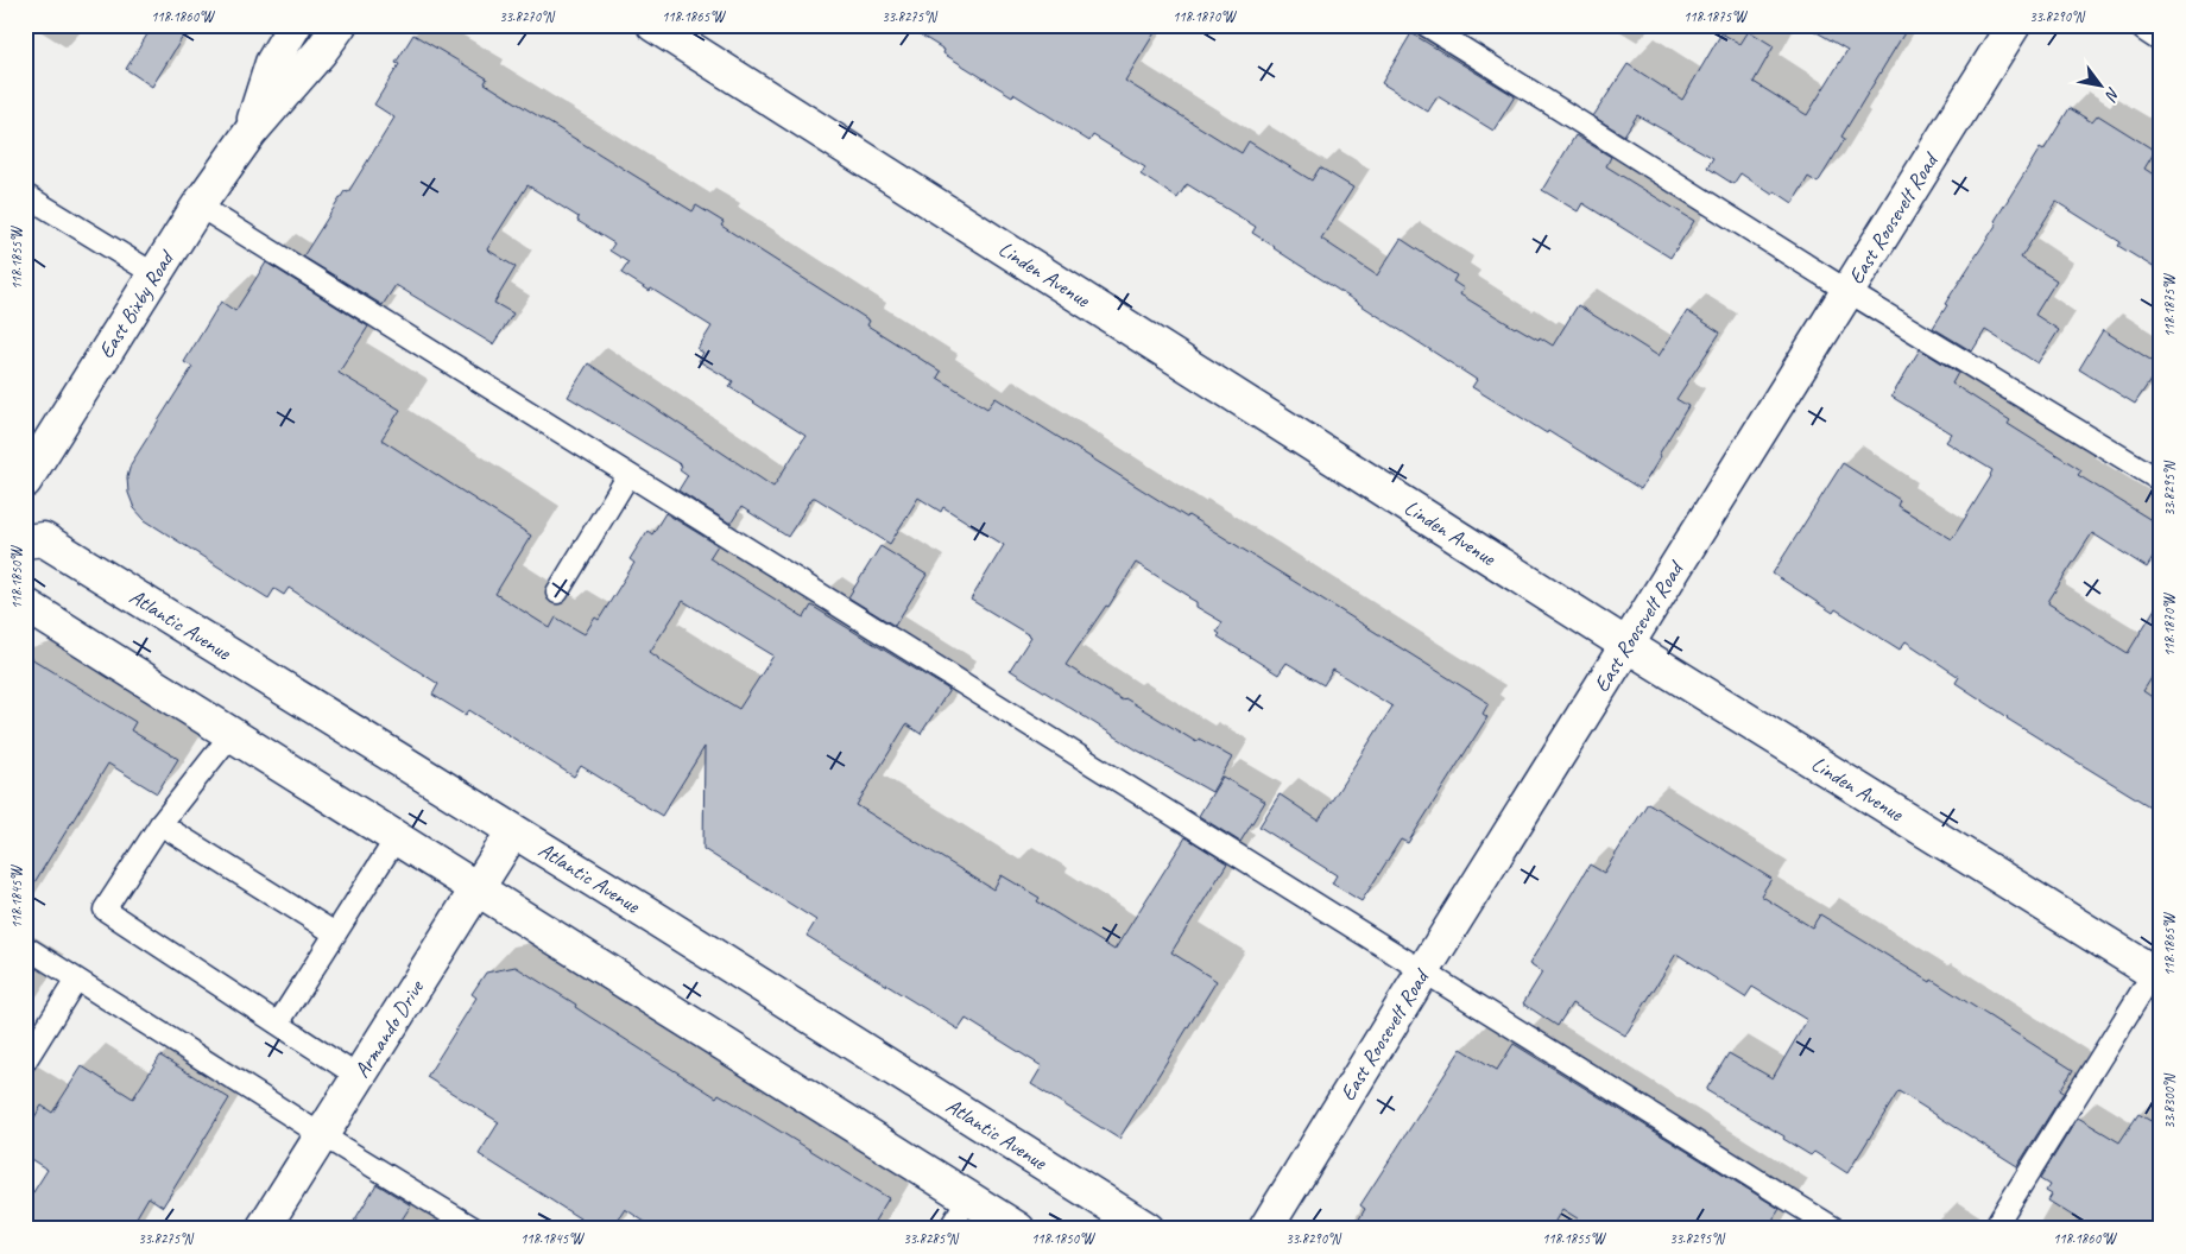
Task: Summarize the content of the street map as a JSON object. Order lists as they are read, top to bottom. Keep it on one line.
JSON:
{"streets":{"street":["East Roosevelt Road","Linden Avenue","East Bixby Road","Atlantic Avenue","Armando Drive"]},"crossings":[["East Roosevelt Road","Linden Avenue"],["Atlantic Avenue","Armando Drive"]],"north":"bottom right","coordinates":["118.1860°W","33.8270°N","118.1865°W","33.8275°N","118.1870°W","118.1875°W","33.8290°N","118.1855°W","33.8295°N","118.1850°W","118.1845°W","33.8300°N","33.8285°N"]}
